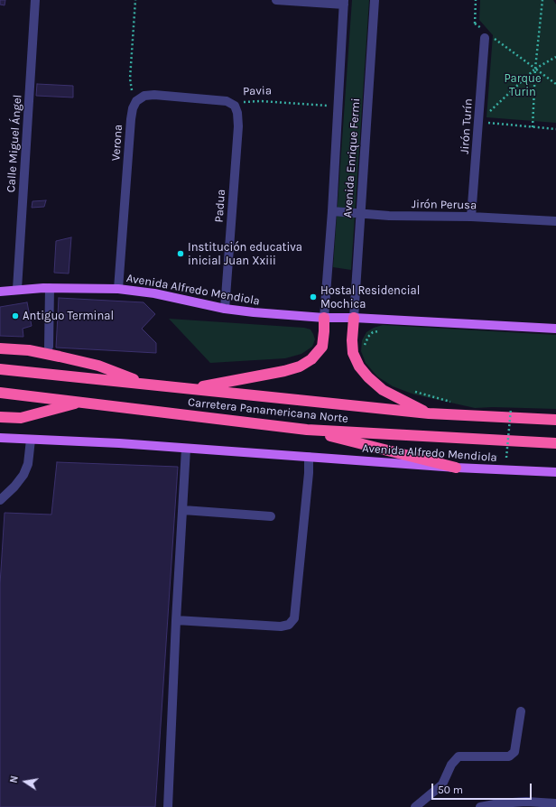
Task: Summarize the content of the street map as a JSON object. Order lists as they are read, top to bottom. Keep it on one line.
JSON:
{"streets":{"highway":["Carretera Panamericana Norte"],"main road":["Avenida Alfredo Mendiola"],"street":["Pavia","Jirón Turín","Verona","Calle Miguel Ángel","Avenida Enrique Fermi","Jirón Perusa","Padua"]},"crossings":[["Pavia","Verona"],["Pavia","Avenida Enrique Fermi"],["Pavia","Padua"],["Jirón Turín","Jirón Perusa"],["Verona","Avenida Alfredo Mendiola"],["Calle Miguel Ángel","Avenida Alfredo Mendiola"],["Avenida Enrique Fermi","Jirón Perusa"],["Avenida Enrique Fermi","Avenida Alfredo Mendiola"],["Padua","Avenida Alfredo Mendiola"]],"parks":["Parque Turin"],"places":["Institución educativa inicial Juan Xxiii","Hostal Residencial Mochica","Antiguo Terminal"],"scale_bar":"50 m","north":"left"}
